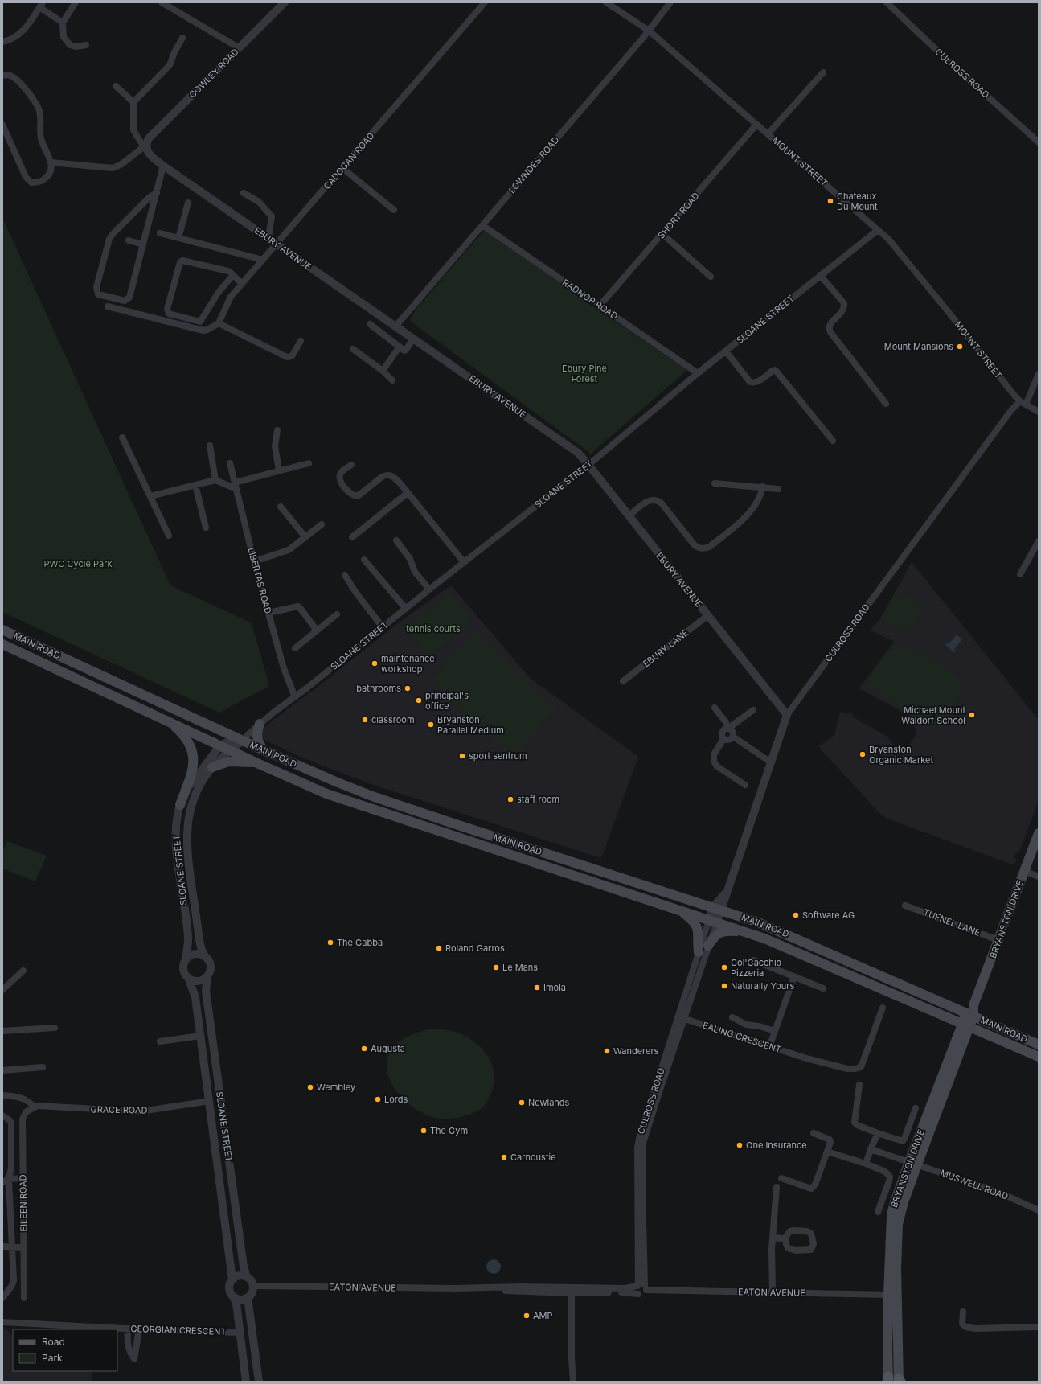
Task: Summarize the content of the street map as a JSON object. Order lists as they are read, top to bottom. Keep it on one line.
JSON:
{"streets":{"main road":["MAIN ROAD","BRYANSTON DRIVE"],"street":["COWLEY ROAD","CULROSS ROAD","CADOGAN ROAD","MOUNT STREET","LOWNDES ROAD","SHORT ROAD","EBURY AVENUE","RADNOR ROAD","SLOANE STREET","LIBERTAS ROAD","EBURY LANE","TUFNEL LANE","EALING CRESCENT","GRACE ROAD","MUSWELL ROAD","EILEEN ROAD","EATON AVENUE","GEORGIAN CRESCENT"]},"crossings":[["COWLEY ROAD","EBURY AVENUE"],["CULROSS ROAD","MOUNT STREET"],["CULROSS ROAD","EBURY AVENUE"],["CULROSS ROAD","MAIN ROAD"],["CULROSS ROAD","EALING CRESCENT"],["CULROSS ROAD","EATON AVENUE"],["CADOGAN ROAD","EBURY AVENUE"],["MOUNT STREET","LOWNDES ROAD"],["MOUNT STREET","SHORT ROAD"],["MOUNT STREET","SLOANE STREET"],["LOWNDES ROAD","EBURY AVENUE"],["LOWNDES ROAD","RADNOR ROAD"],["SHORT ROAD","RADNOR ROAD"],["EBURY AVENUE","SLOANE STREET"],["EBURY AVENUE","EBURY LANE"],["RADNOR ROAD","SLOANE STREET"],["SLOANE STREET","LIBERTAS ROAD"],["SLOANE STREET","MAIN ROAD"],["SLOANE STREET","GRACE ROAD"],["SLOANE STREET","EATON AVENUE"],["MAIN ROAD","BRYANSTON DRIVE"],["BRYANSTON DRIVE","TUFNEL LANE"],["BRYANSTON DRIVE","MUSWELL ROAD"],["BRYANSTON DRIVE","EATON AVENUE"],["GRACE ROAD","EILEEN ROAD"]],"parks":["Ebury Pine Forest","PWC Cycle Park","tennis courts"],"places":["Chateaux Du Mount","Mount Mansions","maintenance workshop","bathrooms","principal's office","Michael Mount Waldorf School","classroom","Bryanston Parallel Medium","Bryanston Organic Market","sport sentrum","staff room","Software AG","The Gabba","Roland Garros","Le Mans","Col'Cacchio Pizzeria","Naturally Yours","Imola","Augusta","Wanderers","Wembley","Lords","Newlands","The Gym","One Insurance","Carnoustie","AMP"],"legend":["Road","Park"]}
